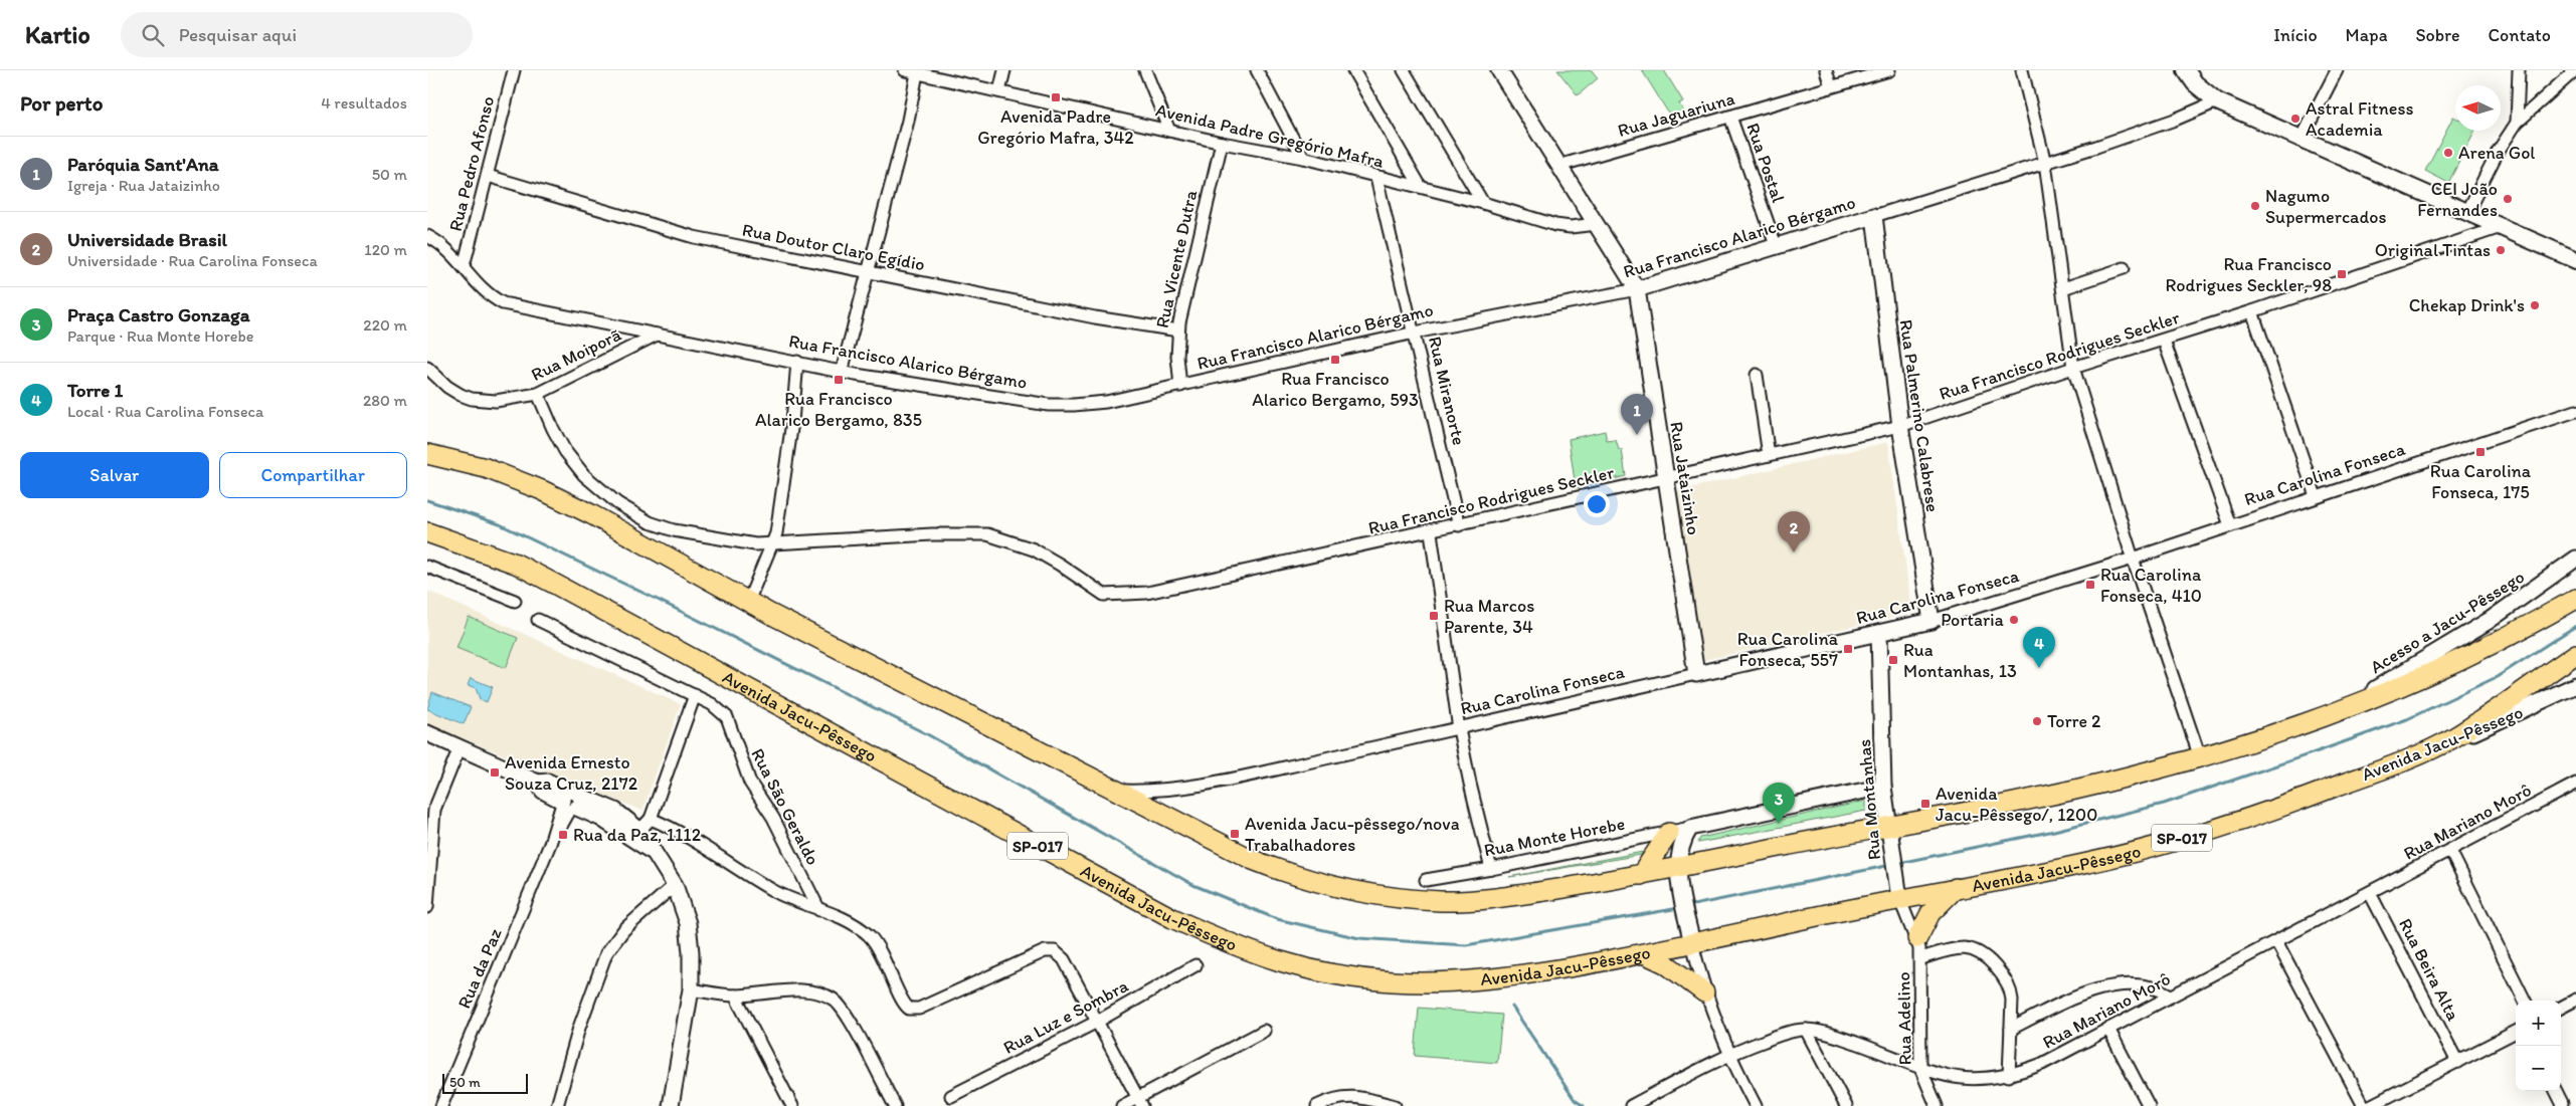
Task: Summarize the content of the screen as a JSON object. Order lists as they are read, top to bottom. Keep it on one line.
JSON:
{"streets":{"highway":["Avenida Jacu-Pêssego","SP-017"],"street":["Rua Jaguariuna","Avenida Padre Gregório Mafra","Rua Postal","Rua Pedro Afonso","Rua Francisco Alarico Bérgamo","Rua Doutor Claro Egídio","Rua Vicente Dutra","Rua Moiporã","Rua Francisco Rodrigues Seckler","Rua Miranorte","Rua Palmerino Calabrese","Rua Carolina Fonseca","Rua Jataizinho","Acesso a Jacu-Pêssego","Rua Montanhas","Rua São Geraldo","Rua Mariano Morô","Rua Monte Horebe","Rua da Paz","Rua Beira Alta","Rua Luz e Sombra","Rua Adelino"]},"crossings":[["Rua Jaguariuna","Rua Postal"],["Avenida Padre Gregório Mafra","Rua Vicente Dutra"],["Avenida Padre Gregório Mafra","Rua Miranorte"],["Rua Postal","Rua Francisco Alarico Bérgamo"],["Rua Pedro Afonso","Rua Francisco Alarico Bérgamo"],["Rua Pedro Afonso","Rua Doutor Claro Egídio"],["Rua Francisco Alarico Bérgamo","Rua Vicente Dutra"],["Rua Francisco Alarico Bérgamo","Rua Moiporã"],["Rua Francisco Alarico Bérgamo","Rua Miranorte"],["Rua Francisco Alarico Bérgamo","Rua Palmerino Calabrese"],["Rua Francisco Alarico Bérgamo","Rua Jataizinho"],["Rua Doutor Claro Egídio","Rua Vicente Dutra"],["Rua Moiporã","Rua Francisco Rodrigues Seckler"],["Rua Francisco Rodrigues Seckler","Rua Miranorte"],["Rua Francisco Rodrigues Seckler","Rua Palmerino Calabrese"],["Rua Francisco Rodrigues Seckler","Rua Jataizinho"],["Rua Palmerino Calabrese","Rua Carolina Fonseca"],["Rua Carolina Fonseca","Rua Jataizinho"],["Rua Carolina Fonseca","Rua Montanhas"],["Avenida Jacu-Pêssego","Rua Montanhas"],["Avenida Jacu-Pêssego","SP-017"],["Rua Montanhas","Rua Monte Horebe"],["Rua Montanhas","Rua Adelino"],["Rua Mariano Morô","Rua Beira Alta"],["Rua Mariano Morô","Rua Adelino"]],"places":{"transit":["Avenida Padre Gregório Mafra, 342","Rua Francisco Rodrigues Seckler, 98","Rua Francisco Alarico Bergamo, 593","Rua Francisco Alarico Bergamo, 835","Rua Carolina Fonseca, 175","Rua Carolina Fonseca, 410","Rua Marcos Parente, 34","Rua Carolina Fonseca, 557","Rua Montanhas, 13","Avenida Ernesto Souza Cruz, 2172","Avenida Jacu-Pêssego/, 1200","Avenida Jacu-pêssego/nova Trabalhadores","Rua da Paz, 1112"],"other":["Astral Fitness Academia","Arena Gol","CEI João Fernandes","Nagumo Supermercados","Original Tintas","Chekap Drink's","Portaria","Torre 2"]},"scale_bar":"50 m","north":"left","page":{"header":"Kartio","search":"Pesquisar aqui","nav":["Início","Mapa","Sobre","Contato"],"heading":["Por perto","4 resultados"],"list":[{"mark":"1","name":"Paróquia Sant'Ana","note":"Igreja · Rua Jataizinho","value":"50 m"},{"mark":"2","name":"Universidade Brasil","note":"Universidade · Rua Carolina Fonseca","value":"120 m"},{"mark":"3","name":"Praça Castro Gonzaga","note":"Parque · Rua Monte Horebe","value":"220 m"},{"mark":"4","name":"Torre 1","note":"Local · Rua Carolina Fonseca","value":"280 m"}],"pins":["1","2","4","3"],"buttons":["Salvar","Compartilhar"],"map_buttons":["+","−"],"scale":"50 m"}}
